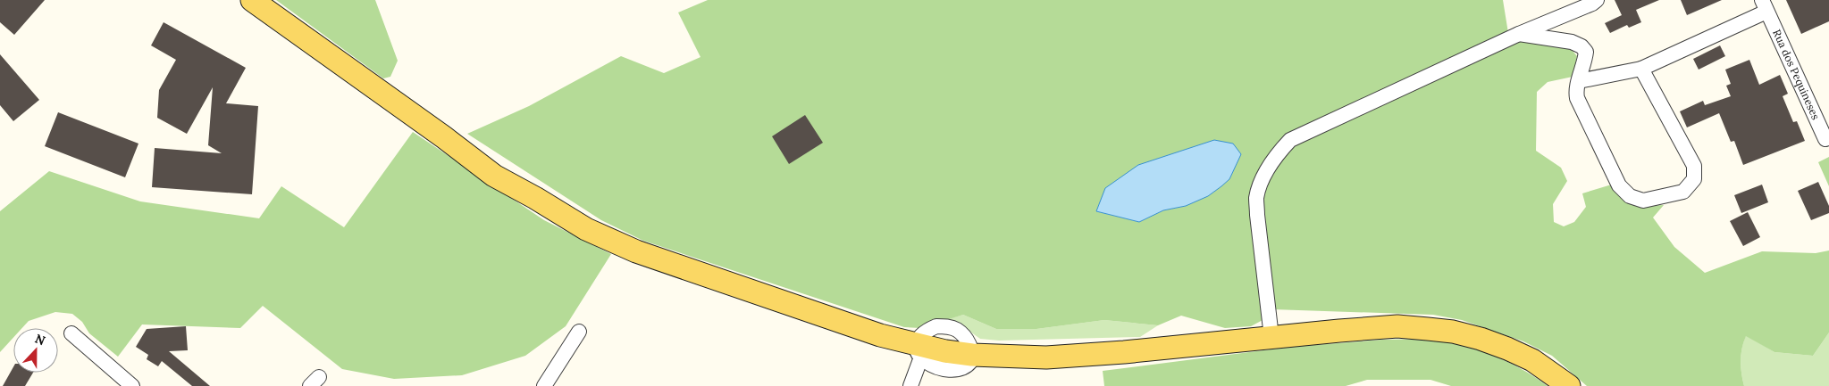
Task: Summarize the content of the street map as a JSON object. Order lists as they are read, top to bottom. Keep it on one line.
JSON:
{"streets":{"street":["Rua dos Pequineses"]},"north":"top"}
